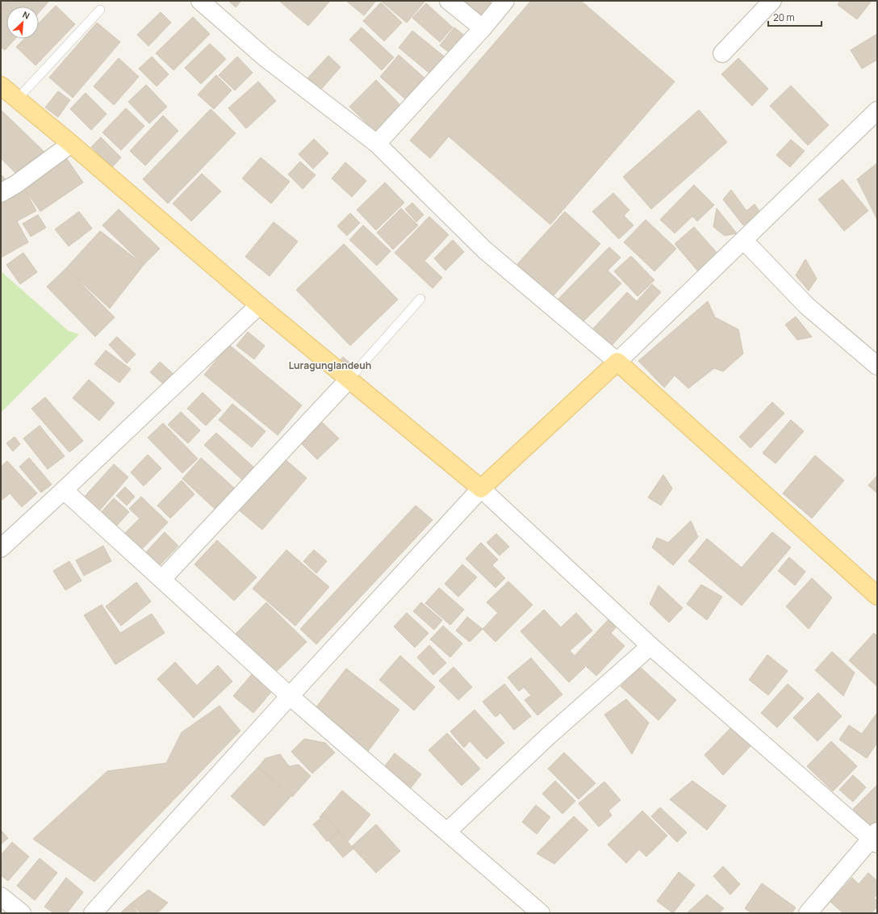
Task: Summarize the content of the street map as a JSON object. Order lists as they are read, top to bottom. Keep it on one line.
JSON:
{"districts":["Luragunglandeuh"],"scale_bar":"20 m","north":"top right"}
